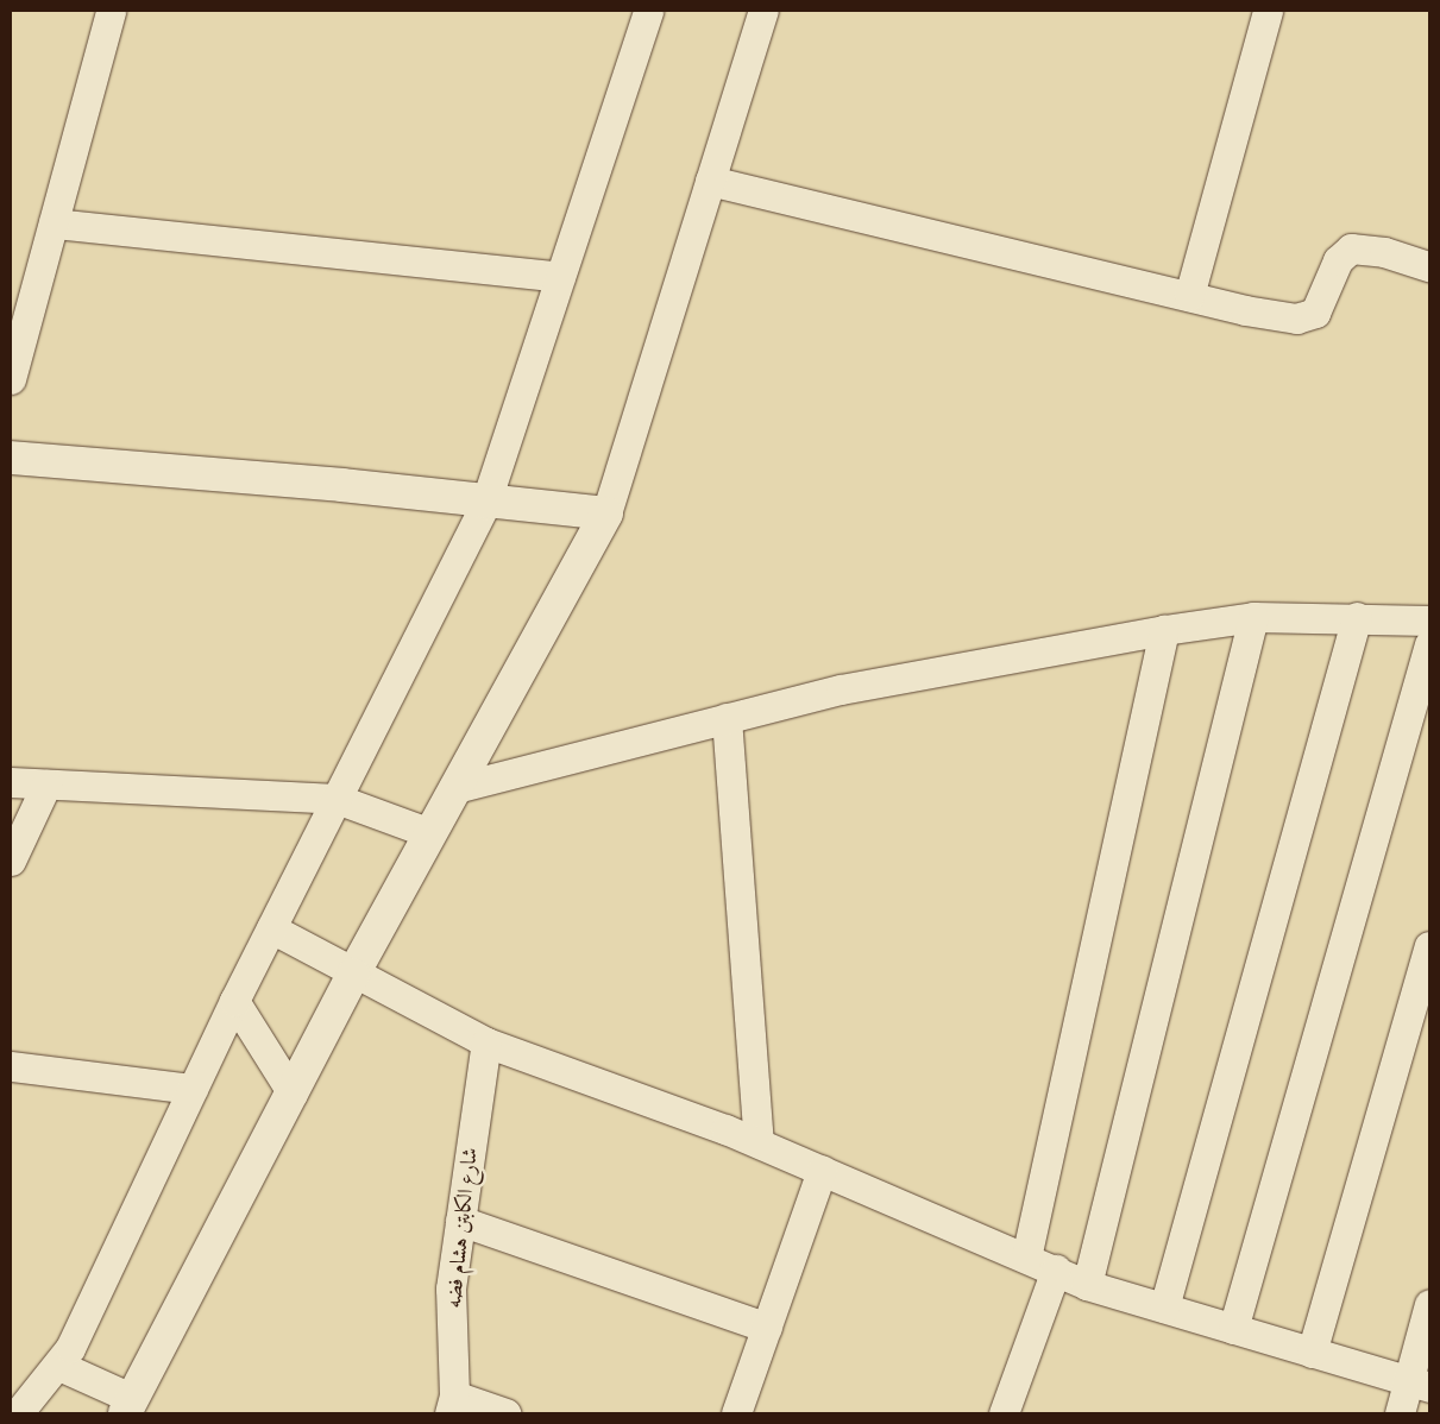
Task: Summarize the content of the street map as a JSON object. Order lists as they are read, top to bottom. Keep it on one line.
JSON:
{"streets":{"street":["شارع الكابتن هشام فضه"]}}
